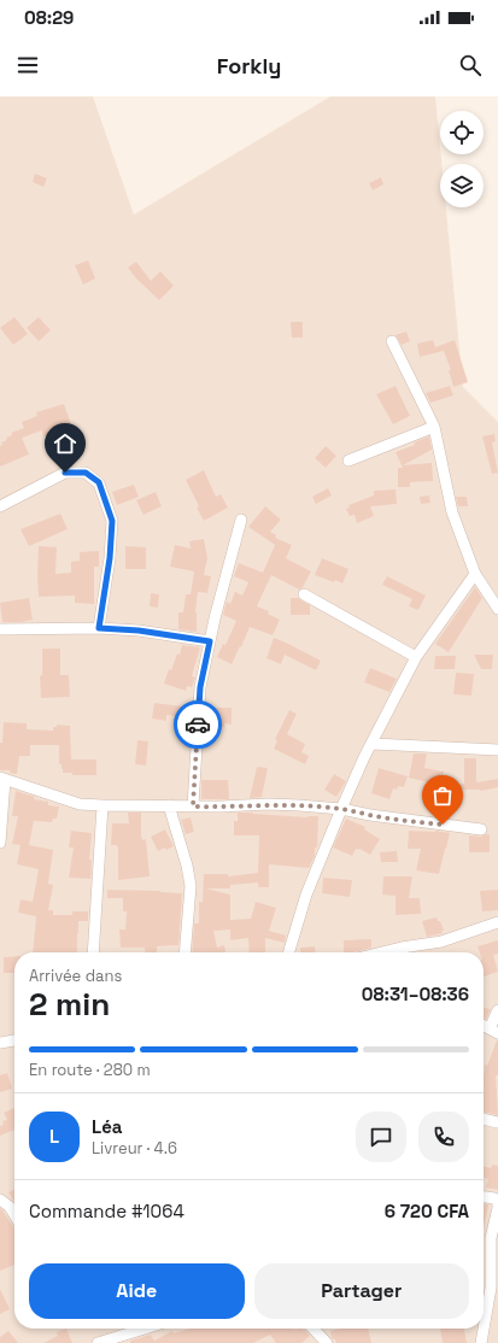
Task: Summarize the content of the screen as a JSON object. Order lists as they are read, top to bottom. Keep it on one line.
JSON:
{"page":{"status":"08:29","header":"Forkly","heading":["2 min","Arrivée dans","08:31–08:36"],"panel":["Léa","Livreur · 4.6","Commande #1064","6 720 CFA"],"bar":"En route · 280 m","round":"L","buttons":["Aide","Partager"]}}
